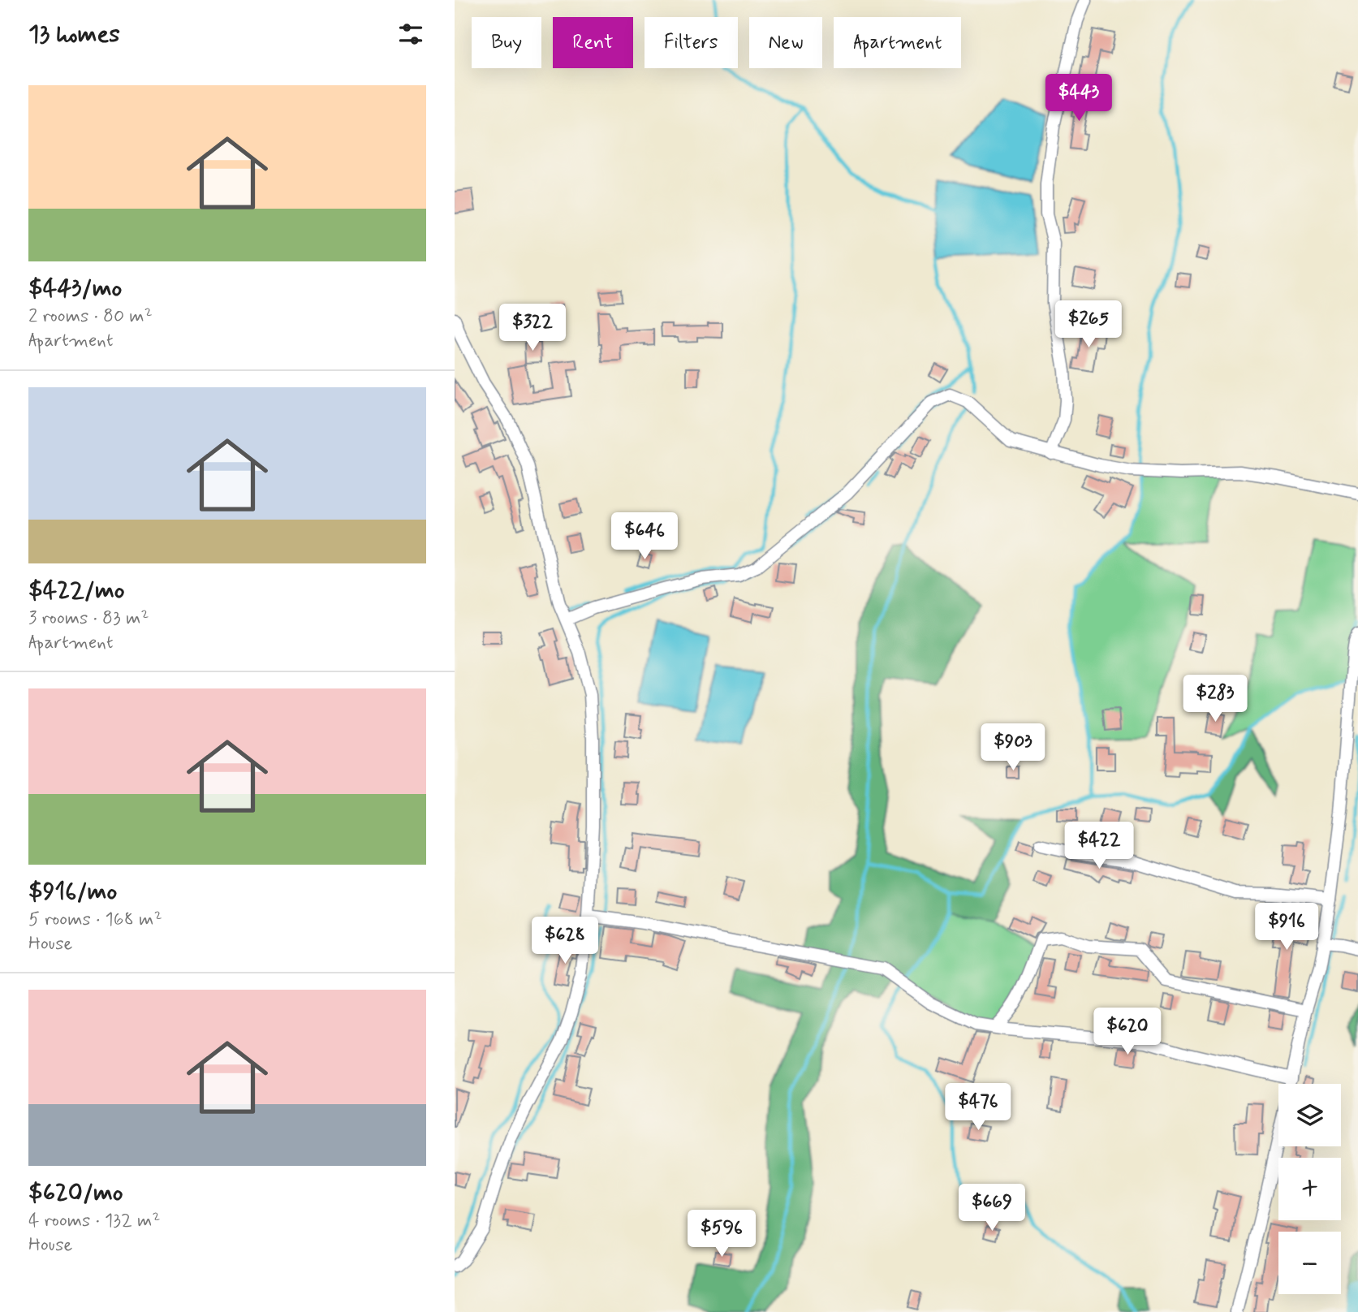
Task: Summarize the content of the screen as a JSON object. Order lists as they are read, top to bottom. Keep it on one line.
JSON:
{"page":{"heading":"13 homes","chip":["Buy","Rent","Filters","New","Apartment"],"list":[{"name":"$443/mo","note":"2 rooms · 80 m² · Apartment"},{"name":"$422/mo","note":"3 rooms · 83 m² · Apartment"},{"name":"$916/mo","note":"5 rooms · 168 m² · House"},{"name":"$620/mo","note":"4 rooms · 132 m² · House"}],"price":["$443","$265","$322","$646","$283","$903","$422","$916","$628","$620","$476","$669","$596"],"map_buttons":["+","−"]}}
